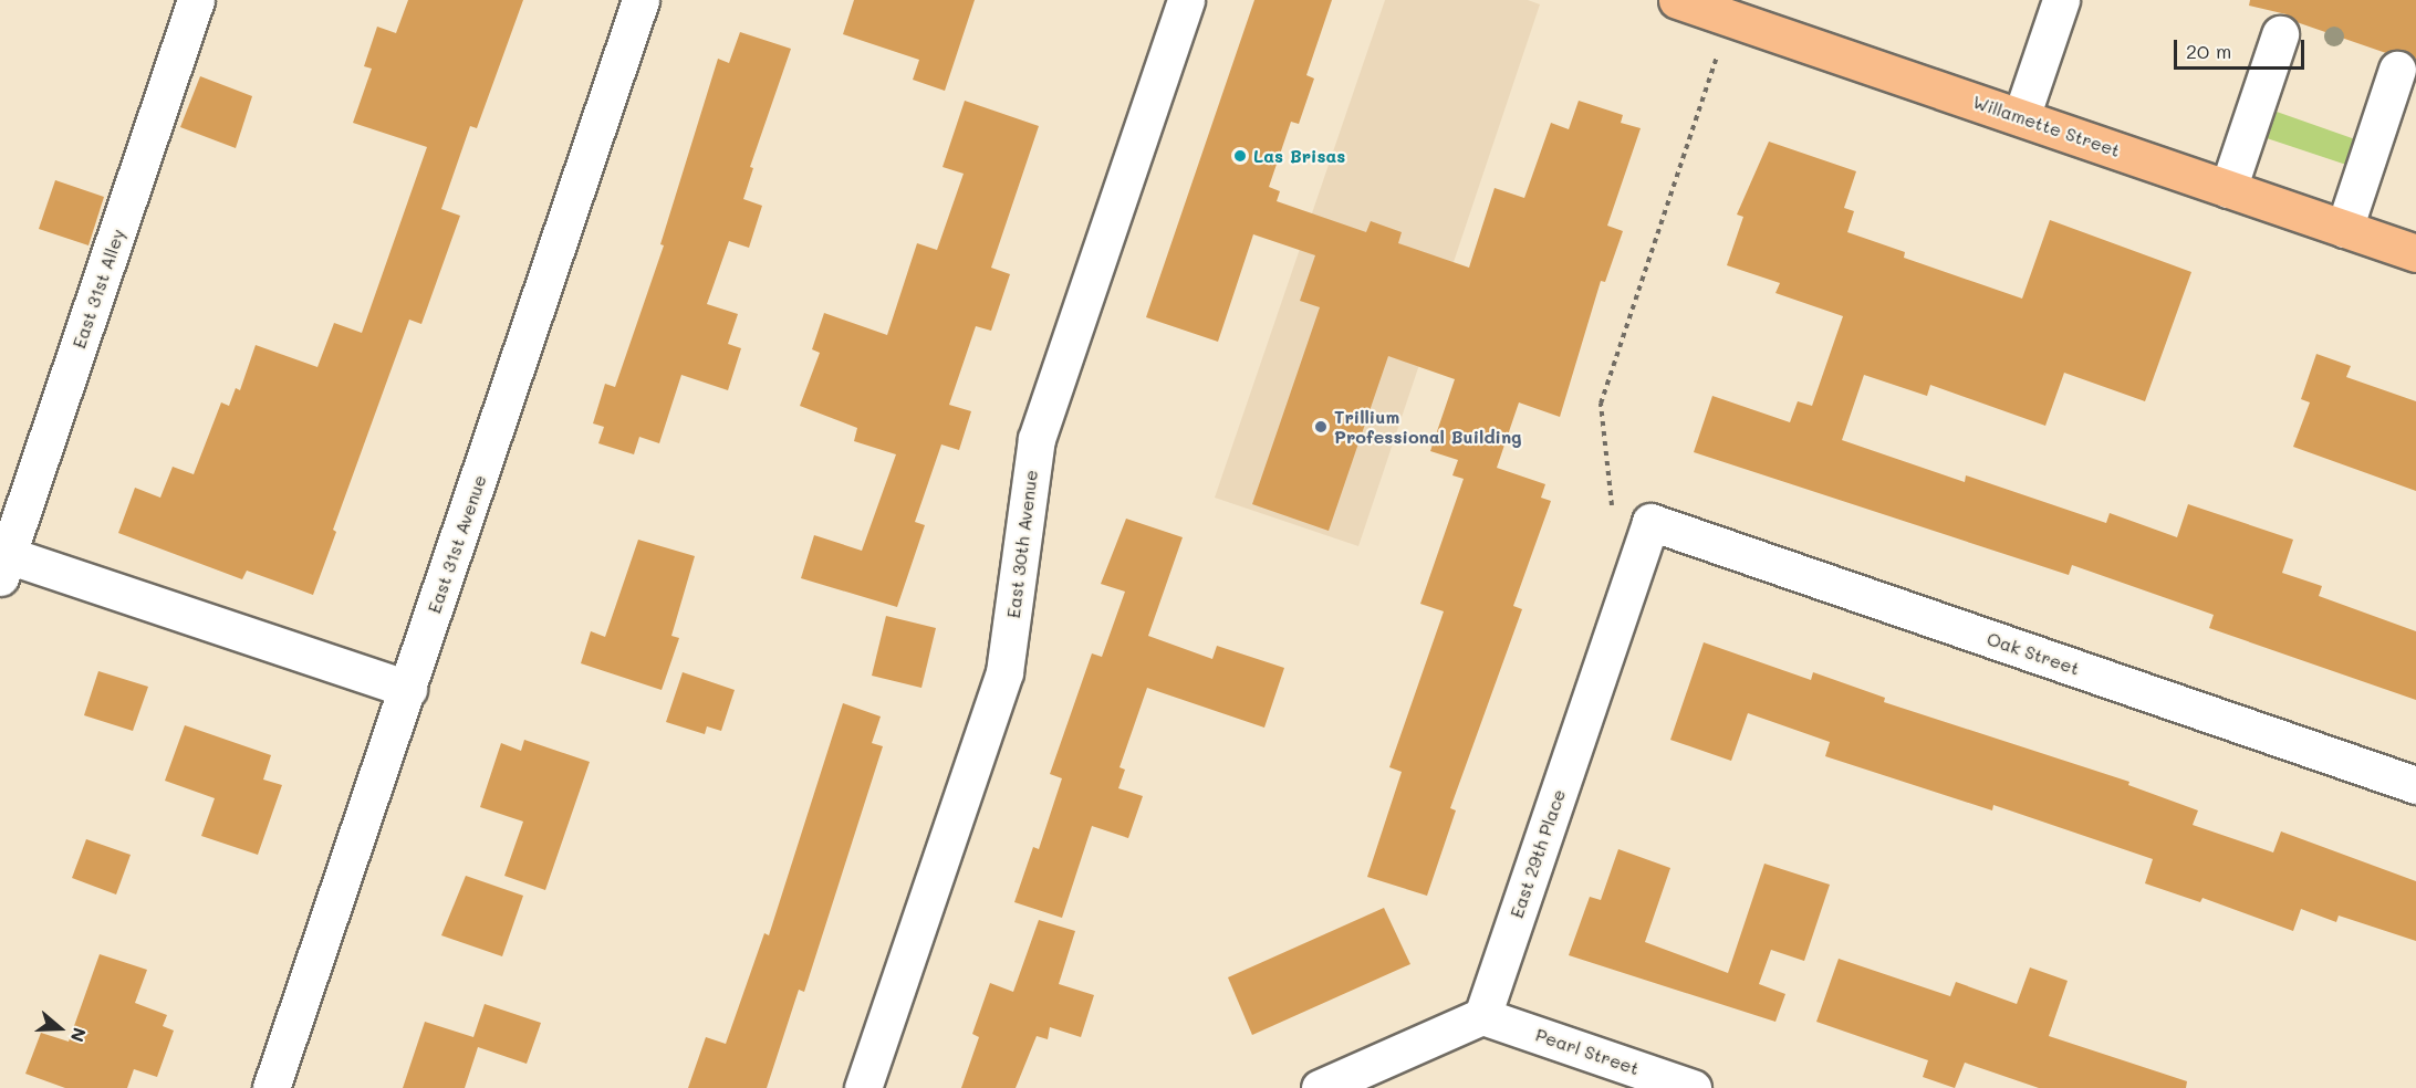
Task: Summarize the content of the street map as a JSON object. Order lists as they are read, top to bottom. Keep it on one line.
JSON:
{"streets":{"main road":["Willamette Street"],"street":["East 31st Alley","East 31st Avenue","East 30th Avenue","Oak Street","East 29th Place","Pearl Street"]},"crossings":[["Oak Street","East 29th Place"],["East 29th Place","Pearl Street"]],"places":["Las Brisas","Trillium Professional Building"],"scale_bar":"20 m","north":"right"}
